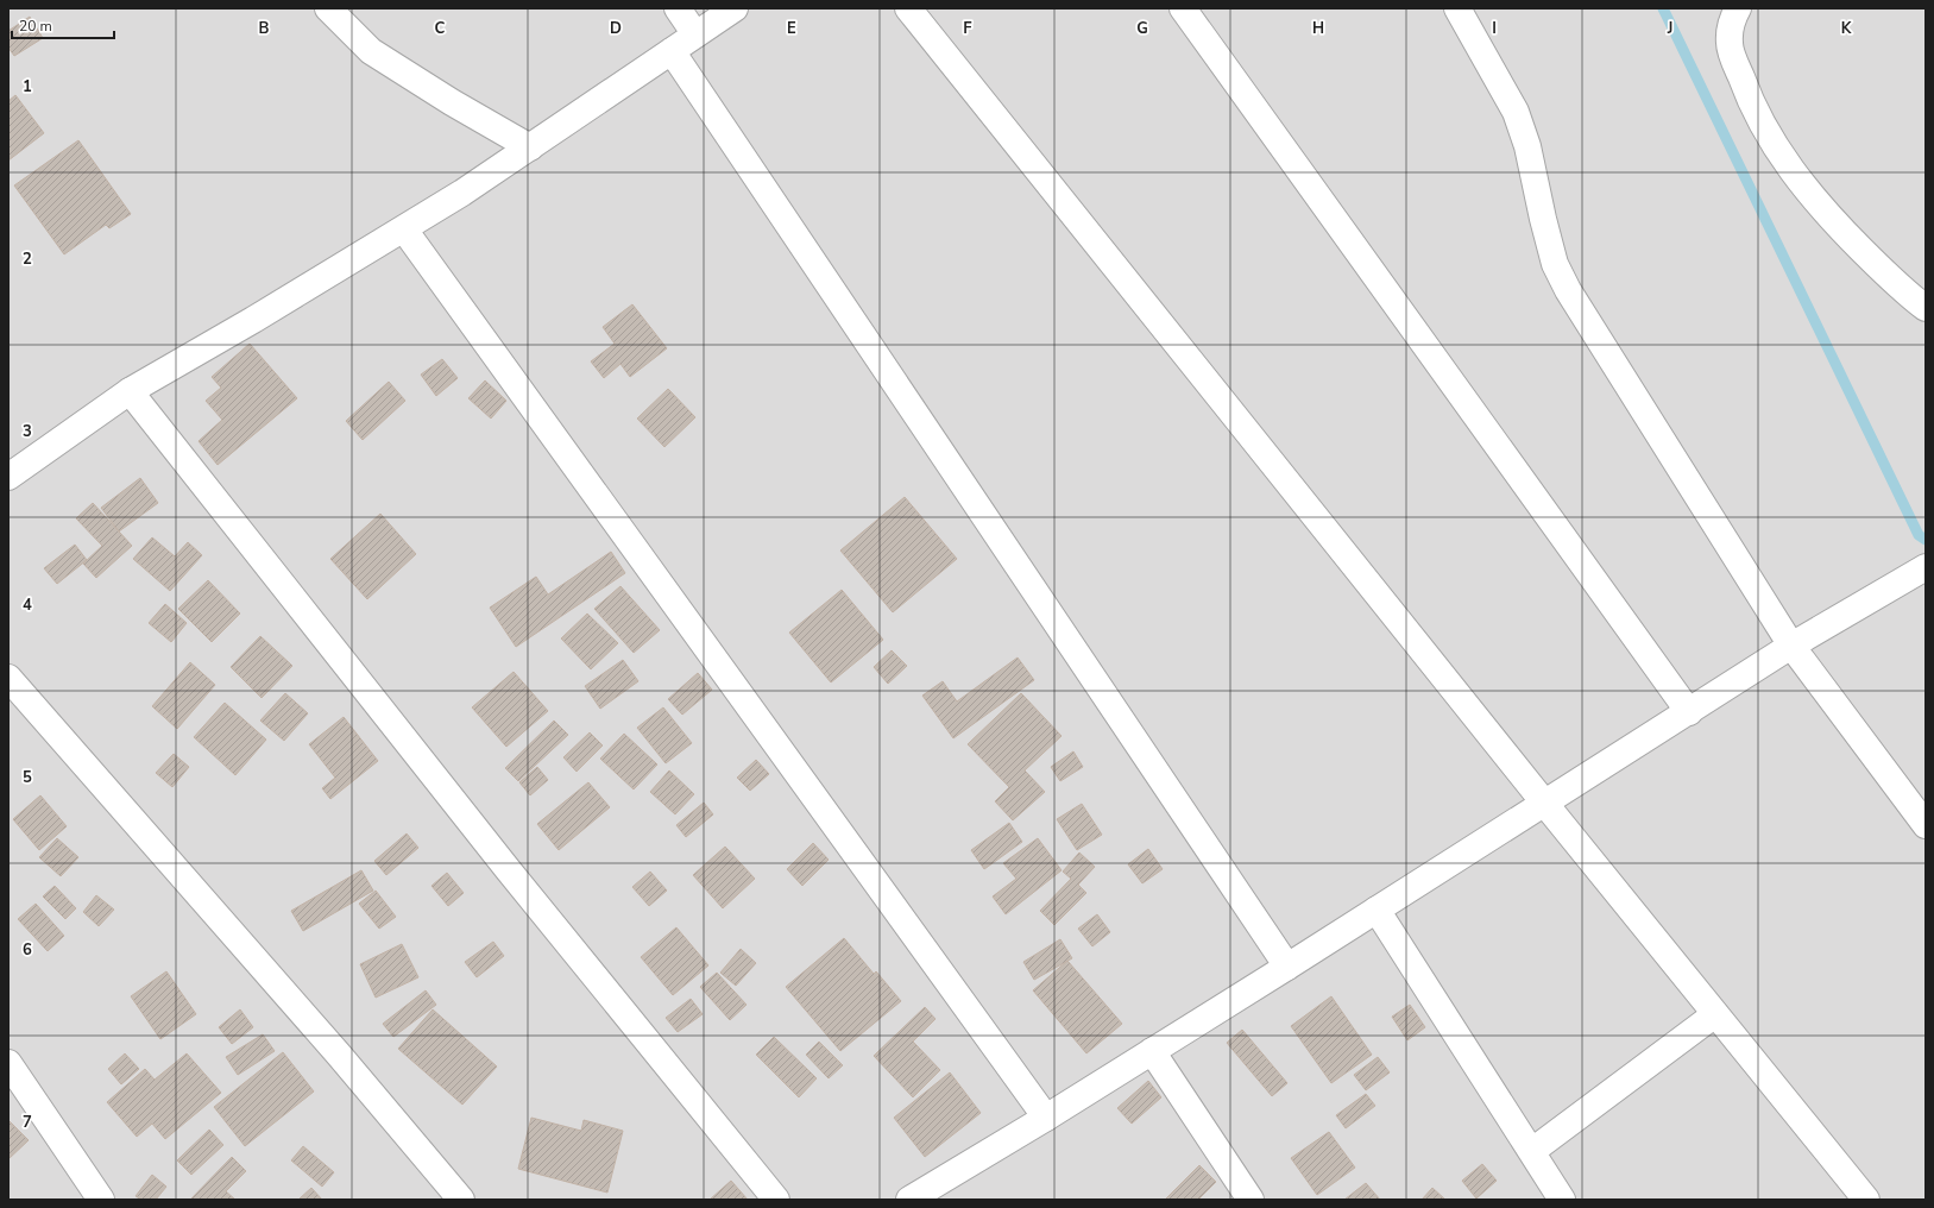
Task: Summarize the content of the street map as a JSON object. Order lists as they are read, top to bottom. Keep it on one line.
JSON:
{"scale_bar":"20 m","grid":{"columns":["B","C","D","E","F","G","H","I","J","K"],"rows":["1","2","3","4","5","6","7"]}}
